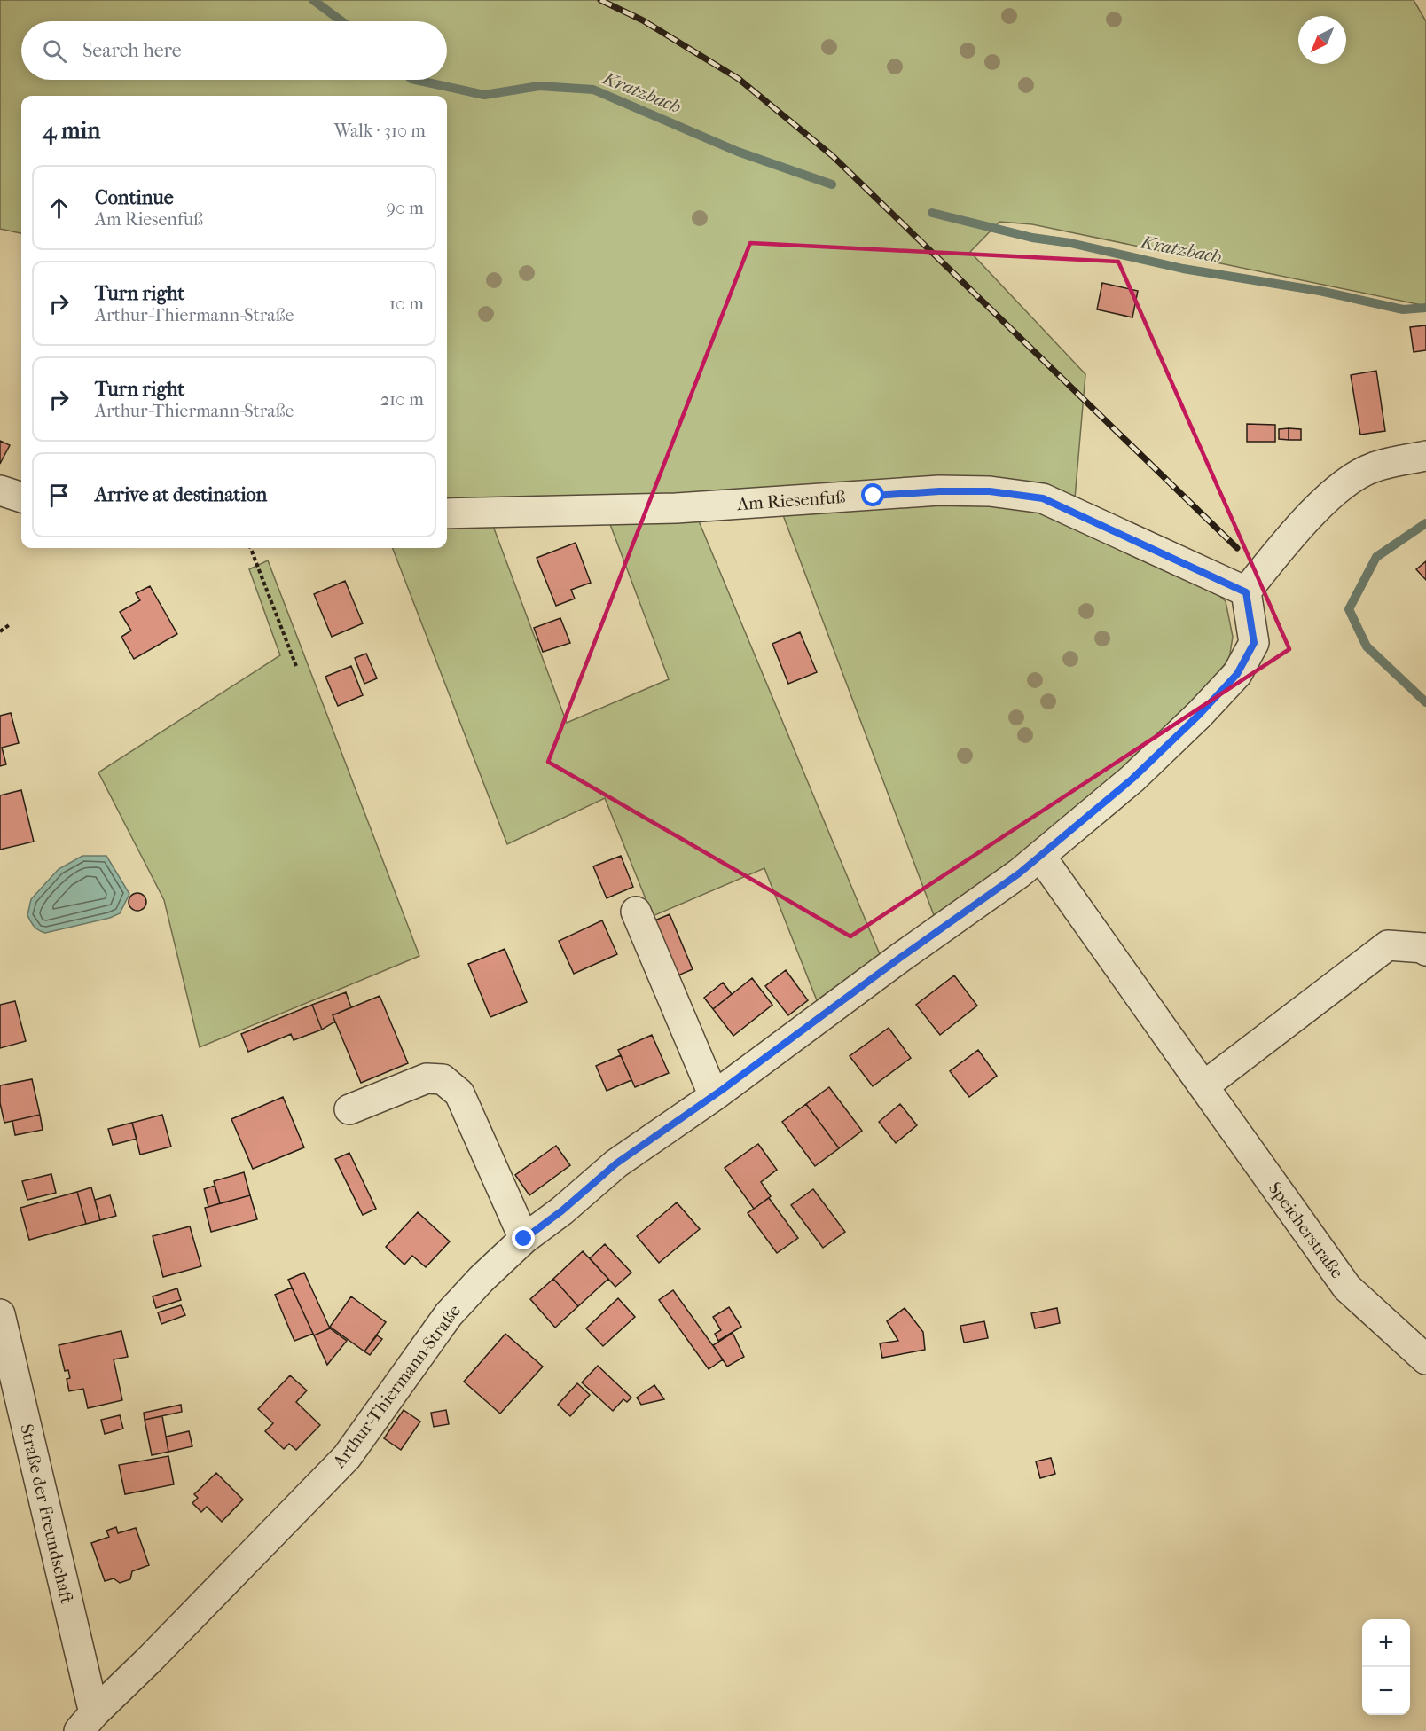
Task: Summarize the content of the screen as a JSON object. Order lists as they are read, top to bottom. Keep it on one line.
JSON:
{"streets":{"street":["Am Riesenfuß","Speicherstraße","Arthur-Thiermann-Straße","Straße der Freundschaft"]},"crossings":[["Am Riesenfuß","Arthur-Thiermann-Straße"],["Speicherstraße","Arthur-Thiermann-Straße"],["Arthur-Thiermann-Straße","Straße der Freundschaft"]],"water":["Kratzbach"],"north":"bottom left","page":{"search":"Search here","heading":["4 min","Walk · 310 m"],"list":[["Continue","Am Riesenfuß","90 m"],["Turn right","Arthur-Thiermann-Straße","10 m"],["Turn right","Arthur-Thiermann-Straße","210 m"],"Arrive at destination"],"map_buttons":["+","−"]}}
